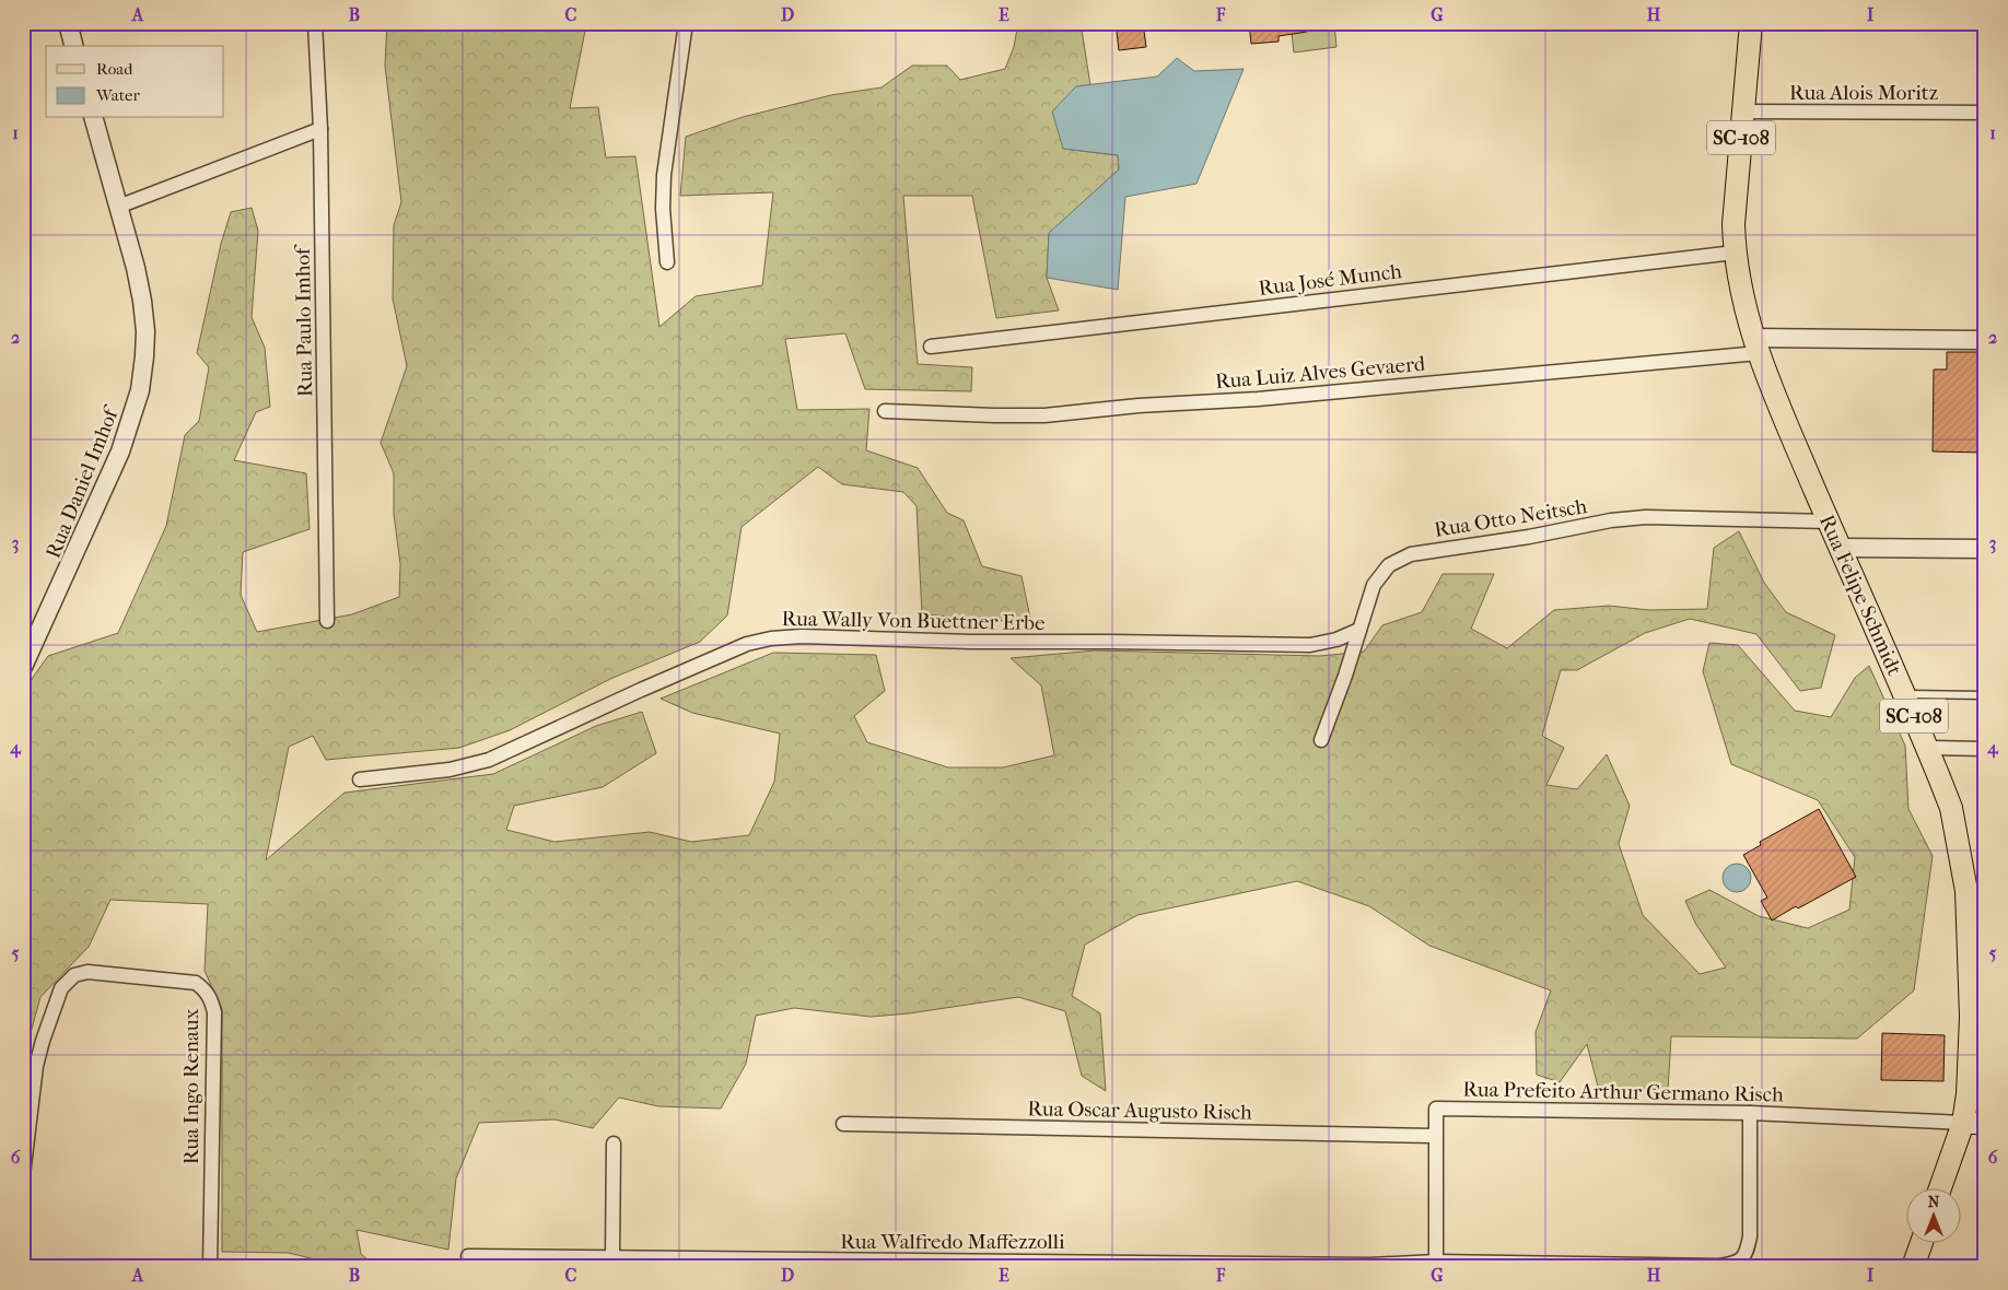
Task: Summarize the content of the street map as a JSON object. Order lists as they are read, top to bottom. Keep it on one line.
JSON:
{"streets":{"main road":["SC-108","Rua Felipe Schmidt"],"street":["Rua Alois Moritz","Rua José Munch","Rua Paulo Imhof","Rua Luiz Alves Gevaerd","Rua Daniel Imhof","Rua Otto Neitsch","Rua Wally Von Buettner Erbe","Rua Ingo Renaux","Rua Prefeito Arthur Germano Risch","Rua Oscar Augusto Risch","Rua Walfredo Maffezzolli"]},"crossings":[["Rua Alois Moritz","Rua Felipe Schmidt"],["Rua José Munch","Rua Felipe Schmidt"],["Rua Luiz Alves Gevaerd","Rua Felipe Schmidt"],["Rua Otto Neitsch","Rua Felipe Schmidt"],["Rua Otto Neitsch","Rua Wally Von Buettner Erbe"],["Rua Felipe Schmidt","Rua Prefeito Arthur Germano Risch"],["Rua Prefeito Arthur Germano Risch","Rua Oscar Augusto Risch"],["Rua Prefeito Arthur Germano Risch","Rua Walfredo Maffezzolli"]],"legend":["Road","Water"],"north":"top","grid":{"columns":["A","B","C","D","E","F","G","H","I"],"rows":["1","2","3","4","5","6"]}}
